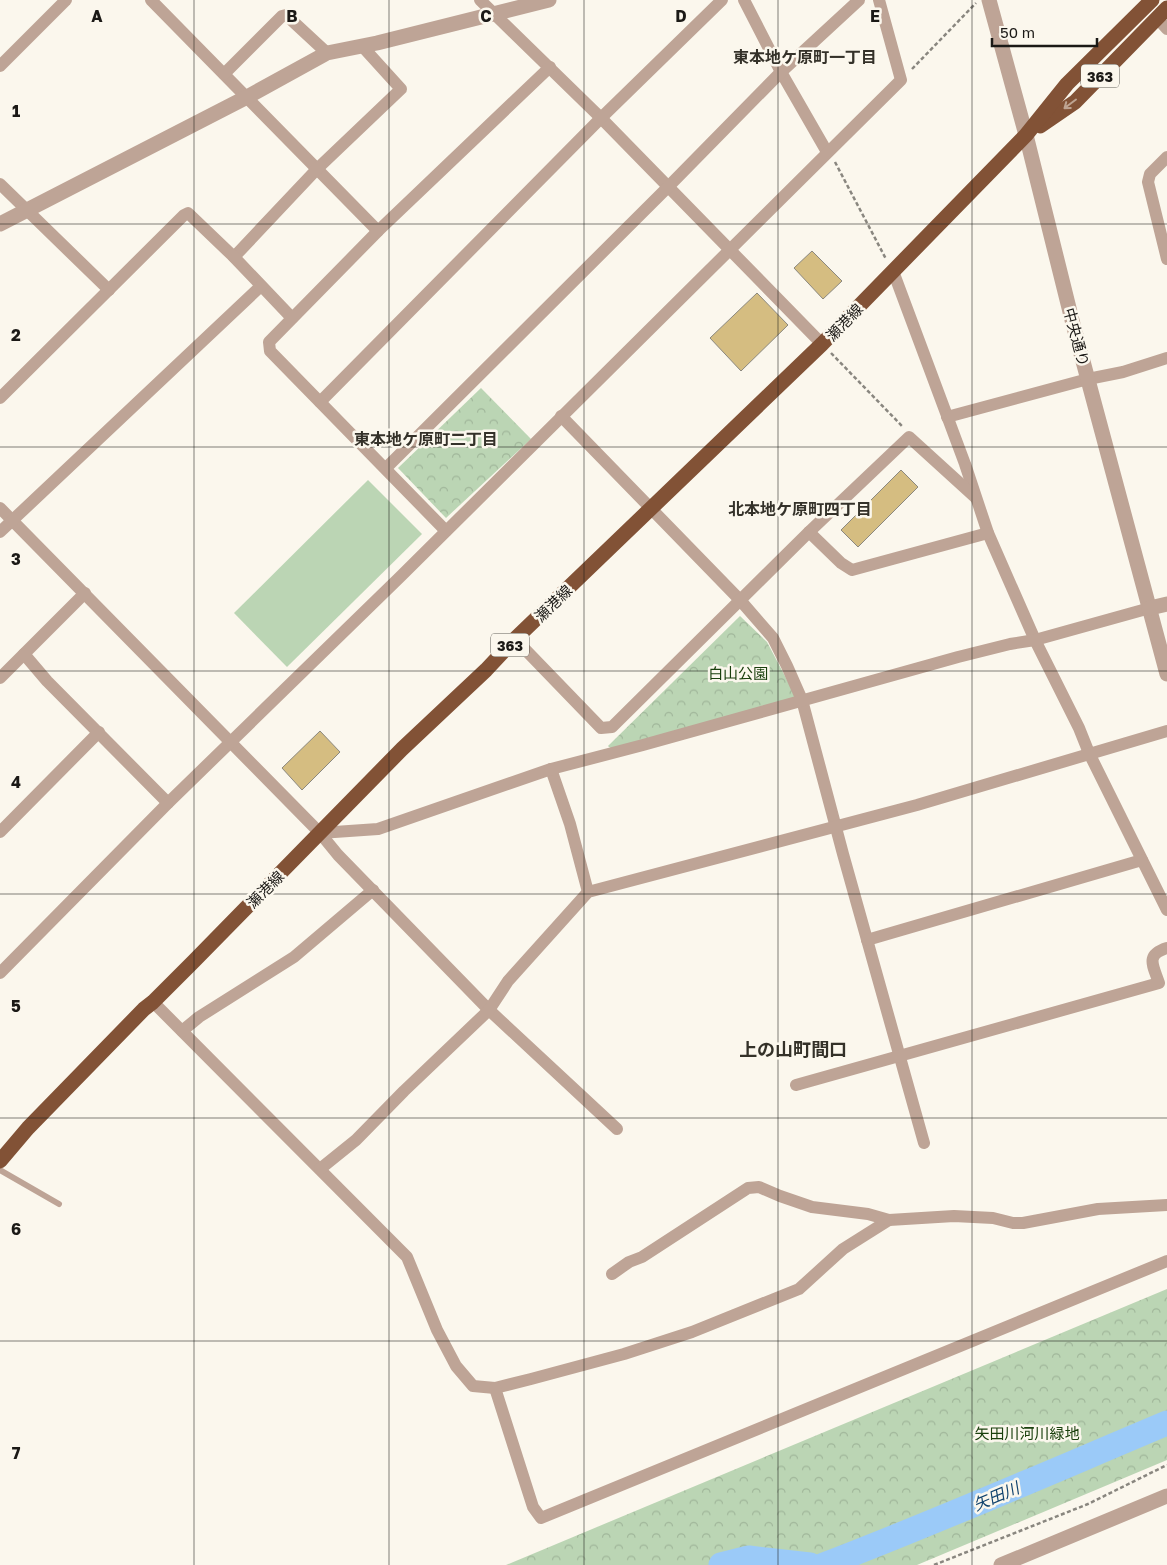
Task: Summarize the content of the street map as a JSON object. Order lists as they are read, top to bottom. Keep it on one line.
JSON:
{"streets":{"highway":["363","瀬港線"],"street":["中央通り"]},"crossings":[["瀬港線","中央通り"]],"districts":["東本地ケ原町一丁目","東本地ケ原町二丁目","北本地ケ原町四丁目","上の山町間口"],"water":["矢田川"],"parks":["白山公園","矢田川河川緑地"],"scale_bar":"50 m","grid":{"columns":["A","B","C","D","E"],"rows":["1","2","3","4","5","6","7"]}}
